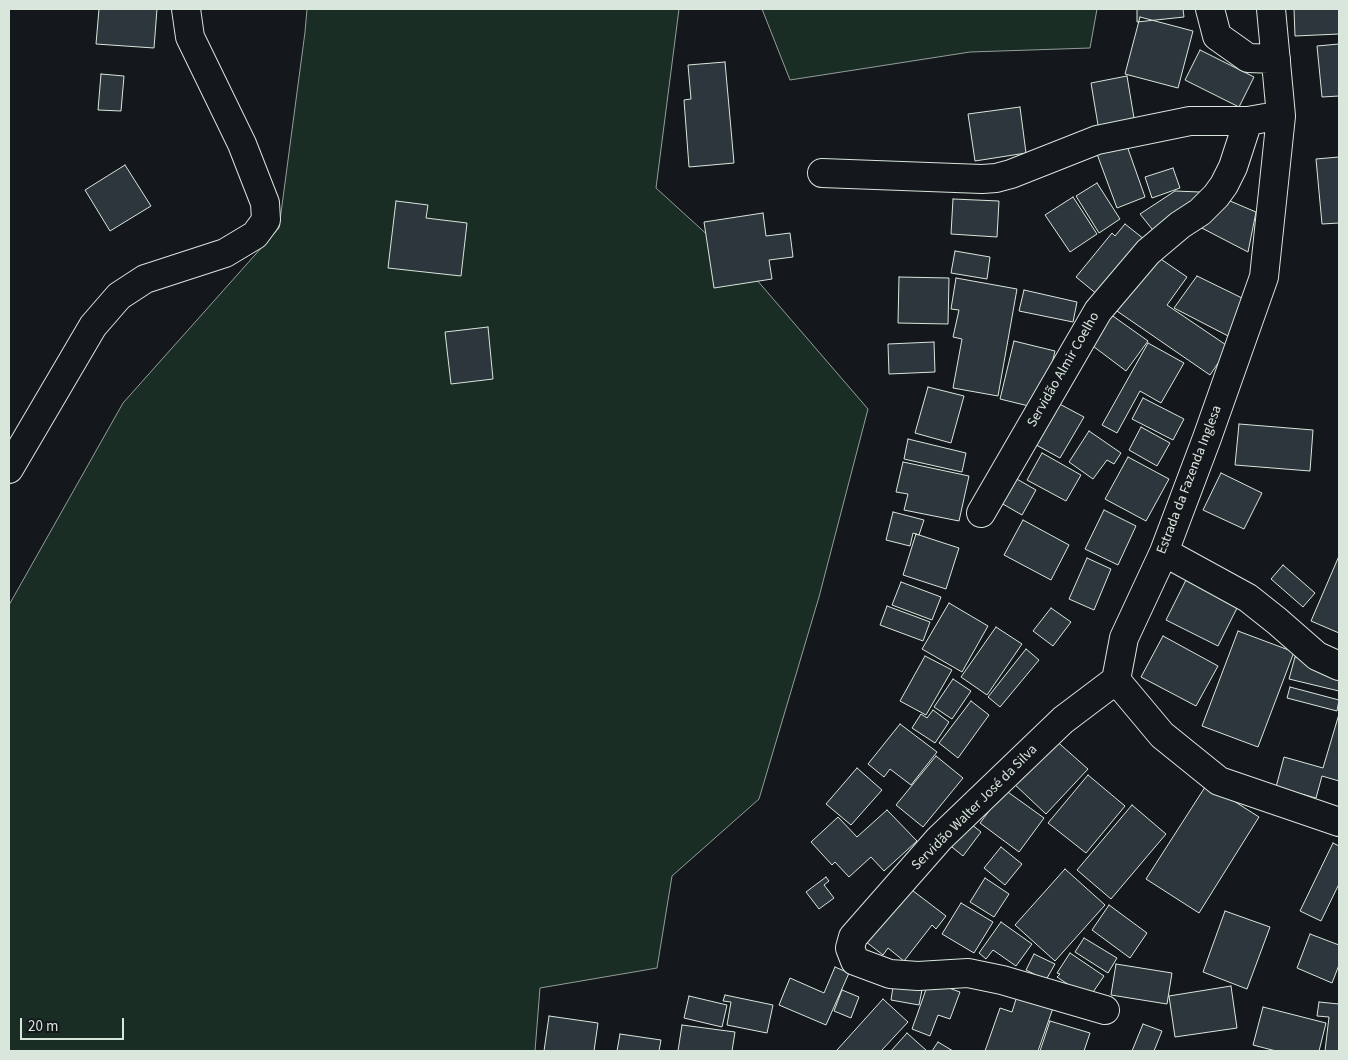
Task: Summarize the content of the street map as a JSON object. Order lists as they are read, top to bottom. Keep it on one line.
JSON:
{"streets":{"street":["Servidão Almir Coelho","Estrada da Fazenda Inglesa","Servidão Walter José da Silva"]},"crossings":[["Estrada da Fazenda Inglesa","Servidão Walter José da Silva"]],"scale_bar":"20 m"}
